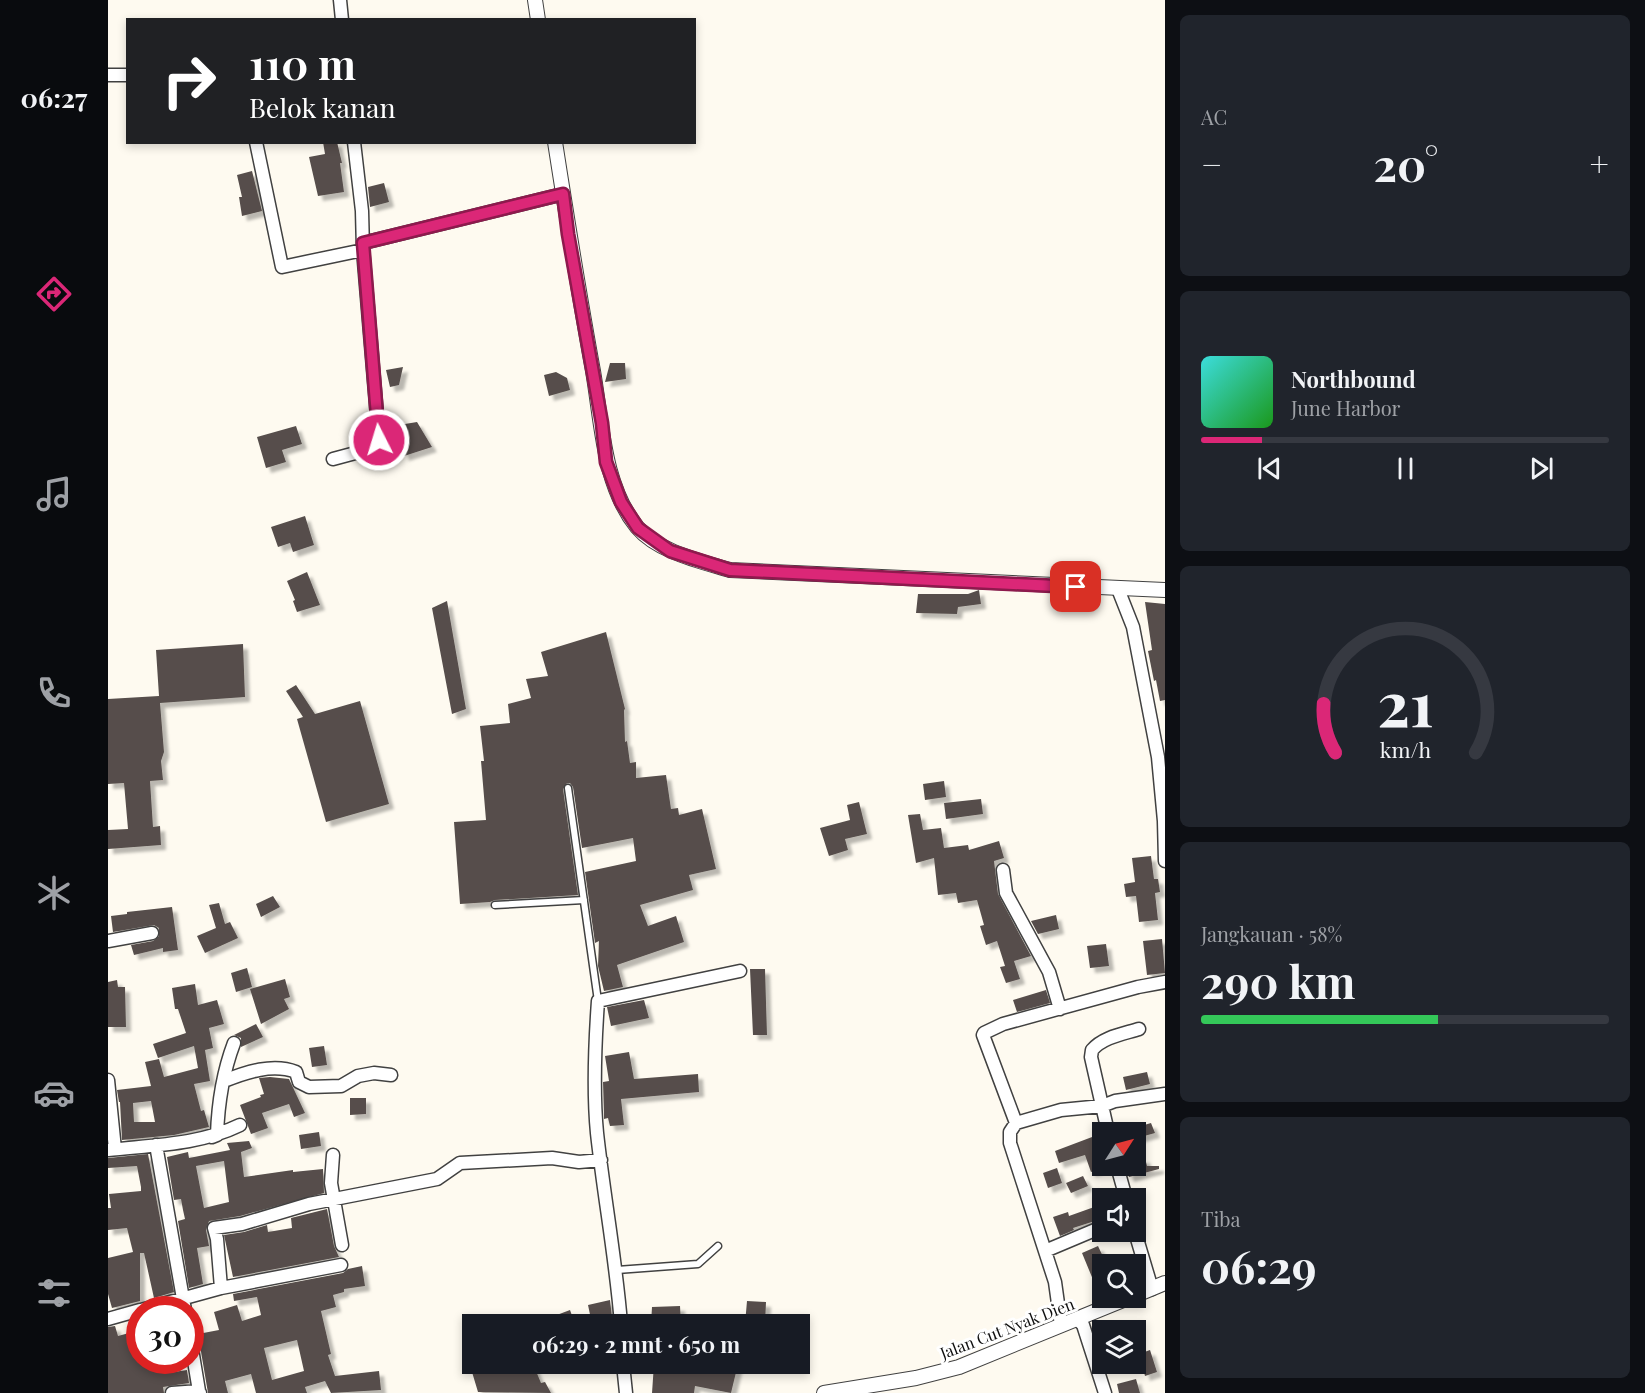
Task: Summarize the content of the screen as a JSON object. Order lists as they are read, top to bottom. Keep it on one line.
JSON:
{"streets":{"street":["Jalan Cut Nyak Dien"]},"north":"top right","page":{"tabs":"06:27","tile":["AC",["Jangkauan · 58%","290 km"],["Tiba","06:29"]],"turn":["110 m","Belok kanan"],"heat":["−","20°","+"],"song":["Northbound","June Harbor"],"limit":"30","trip":"06:29 · 2 mnt · 650 m","gauge":["21","km/h"]}}
